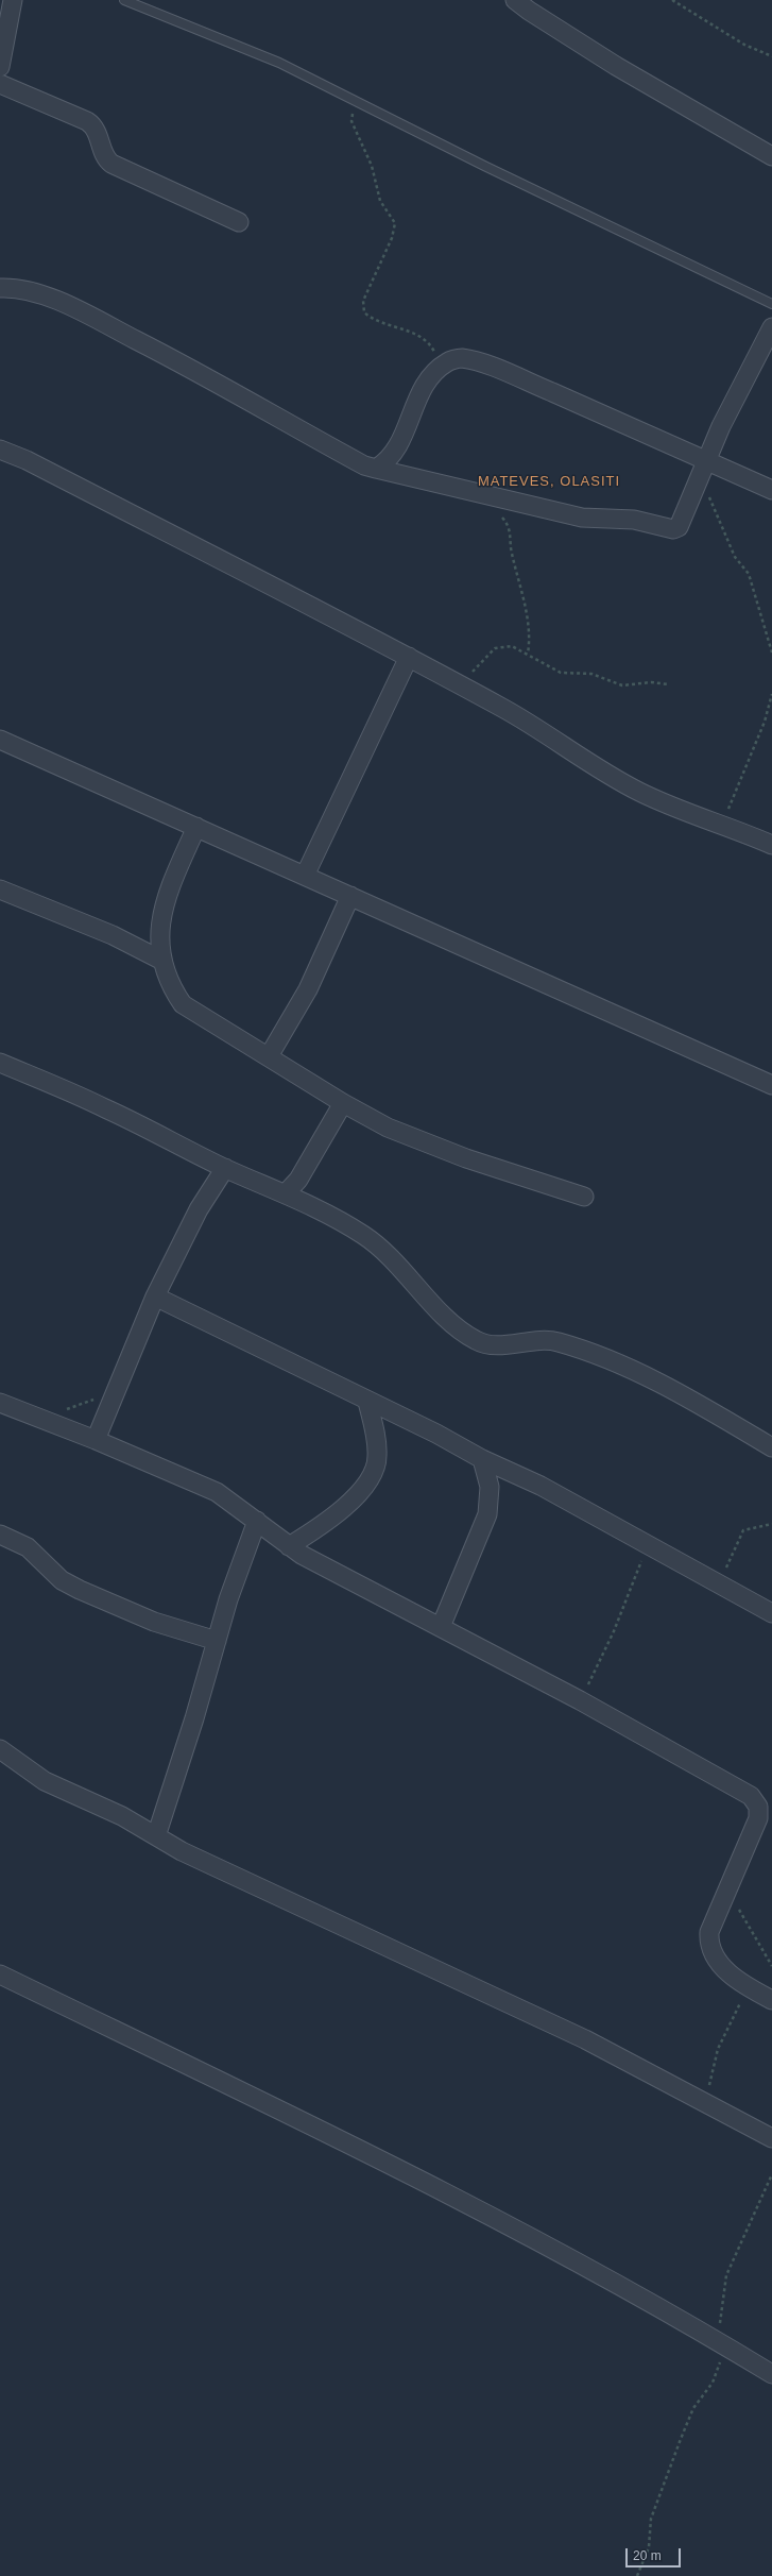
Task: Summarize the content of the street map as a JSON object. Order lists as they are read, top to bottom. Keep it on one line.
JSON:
{"districts":["MATEVES, OLASITI"],"scale_bar":"20 m"}
